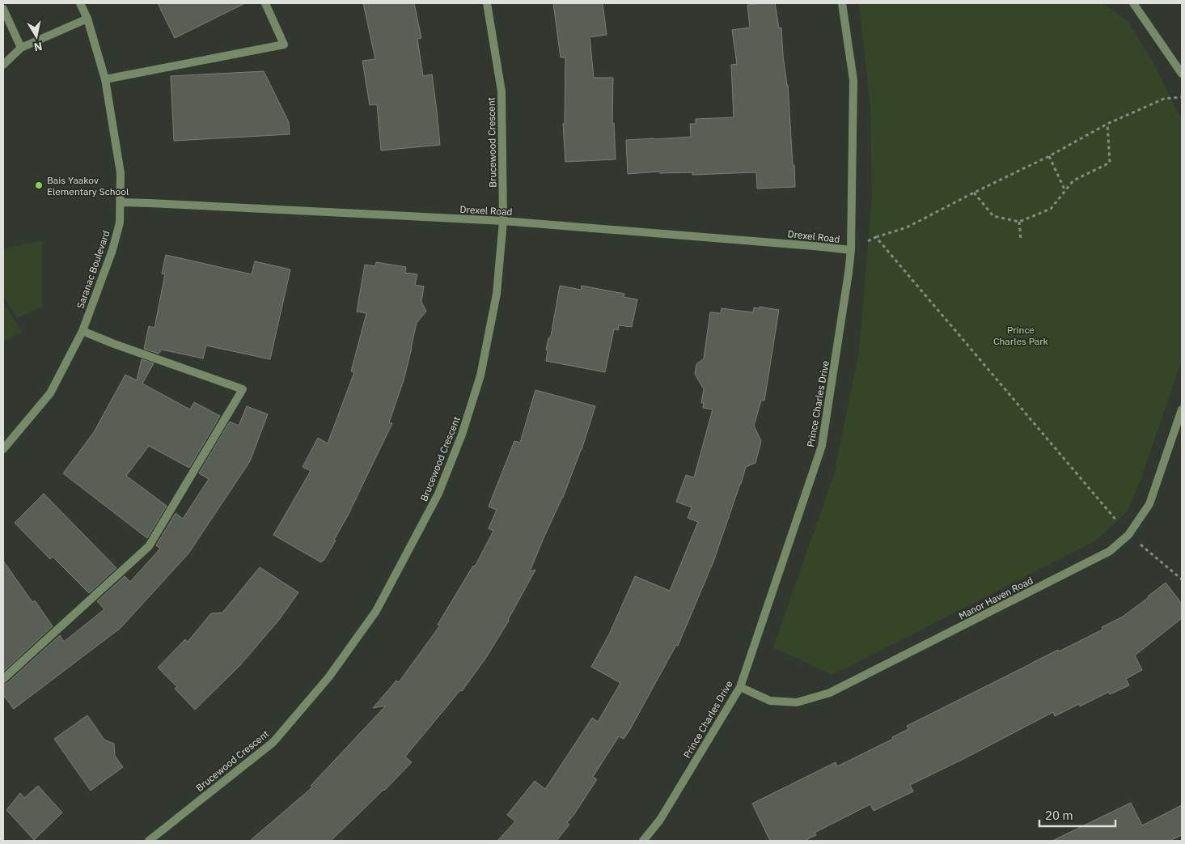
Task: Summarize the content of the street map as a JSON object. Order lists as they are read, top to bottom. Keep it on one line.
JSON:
{"streets":{"street":["Brucewood Crescent","Drexel Road","Saranac Boulevard","Prince Charles Drive","Manor Haven Road"]},"crossings":[["Brucewood Crescent","Drexel Road"],["Drexel Road","Saranac Boulevard"],["Drexel Road","Prince Charles Drive"],["Prince Charles Drive","Manor Haven Road"]],"parks":["Prince Charles Park"],"places":["Bais Yaakov Elementary School"],"scale_bar":"20 m","north":"bottom"}
